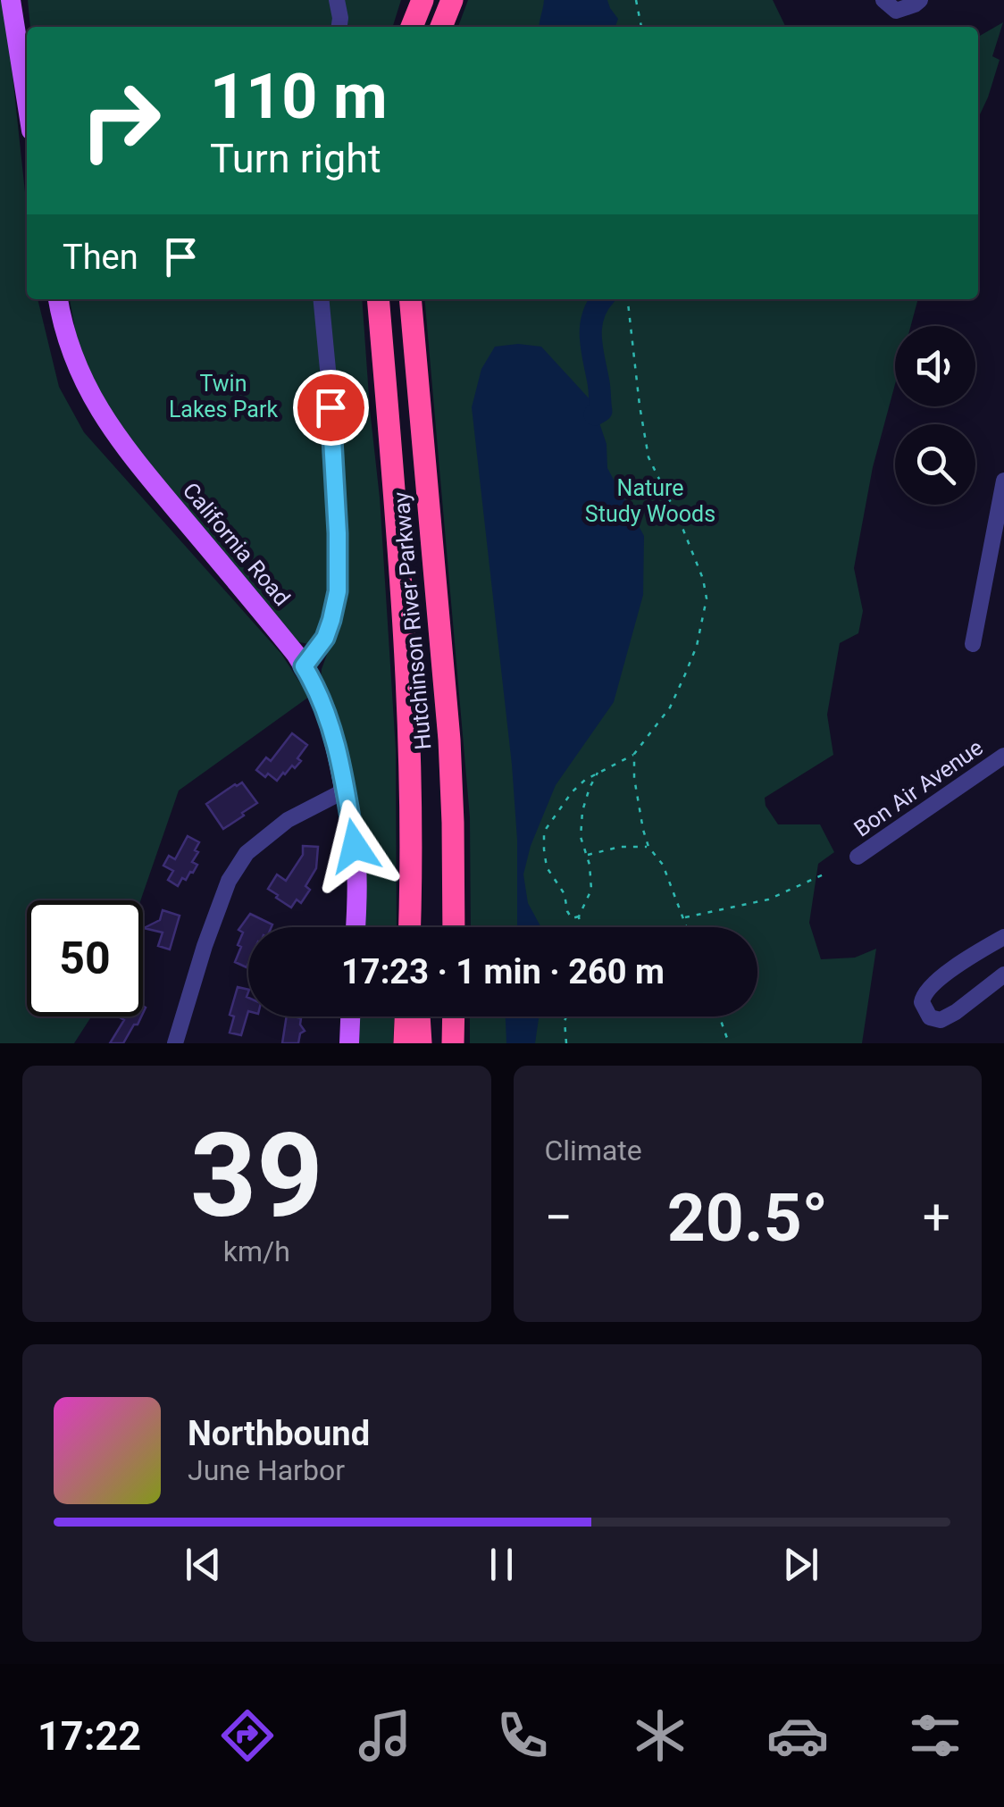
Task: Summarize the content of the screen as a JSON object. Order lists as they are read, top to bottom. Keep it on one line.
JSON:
{"streets":{"highway":["Hutchinson River Parkway"],"main road":["California Road"],"street":["Bon Air Avenue"]},"parks":["Twin Lakes Park","Nature Study Woods"],"page":{"turn":["110 m","Turn right"],"then":"Then","limit":"50","trip":"17:23 · 1 min · 260 m","tile":[["39","km/h"],"Climate"],"heat":["−","20.5°","+"],"song":["Northbound","June Harbor"],"tabs":"17:22"}}
